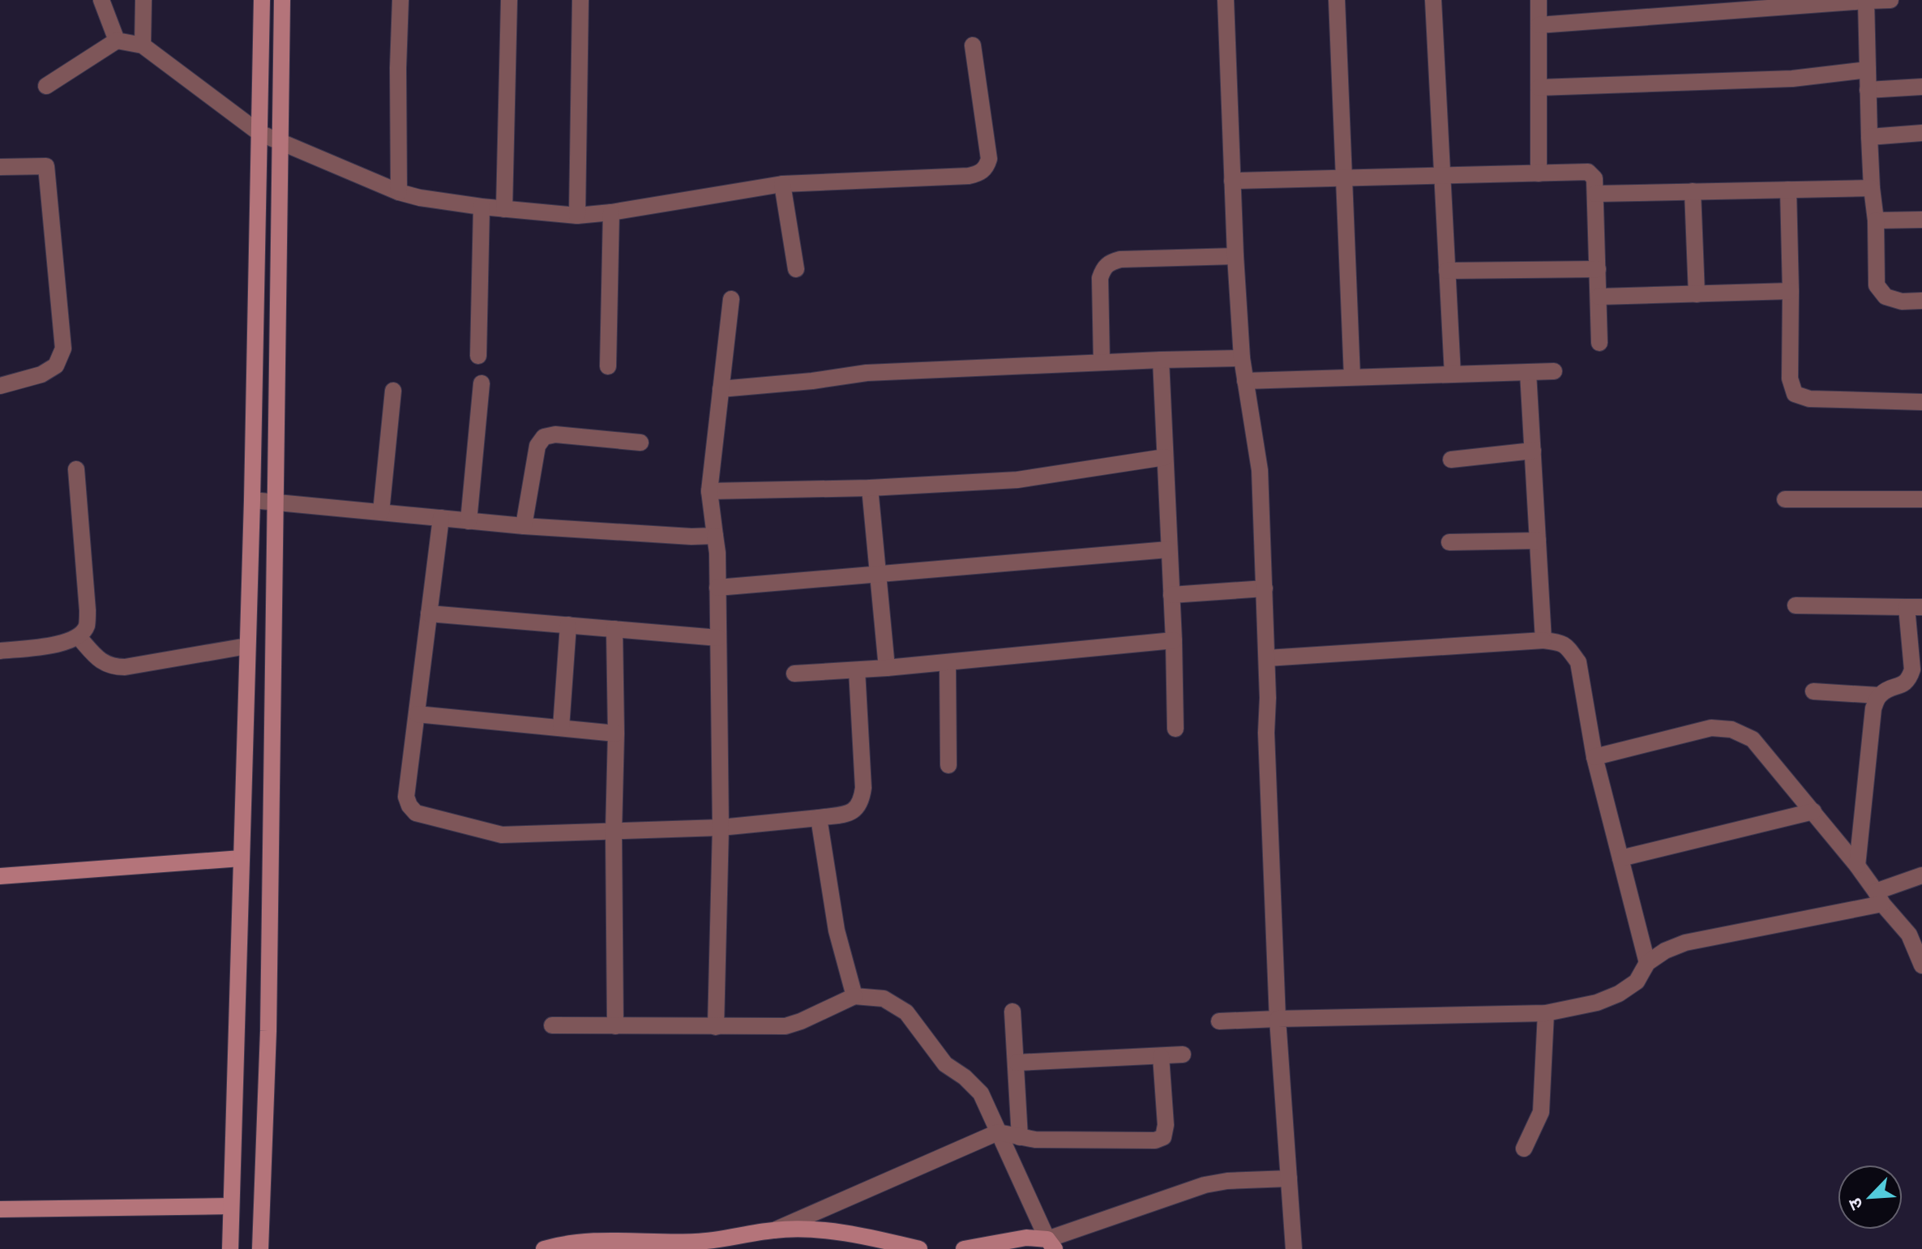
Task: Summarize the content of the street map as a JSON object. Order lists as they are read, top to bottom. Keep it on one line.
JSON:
{"north":"bottom left"}
